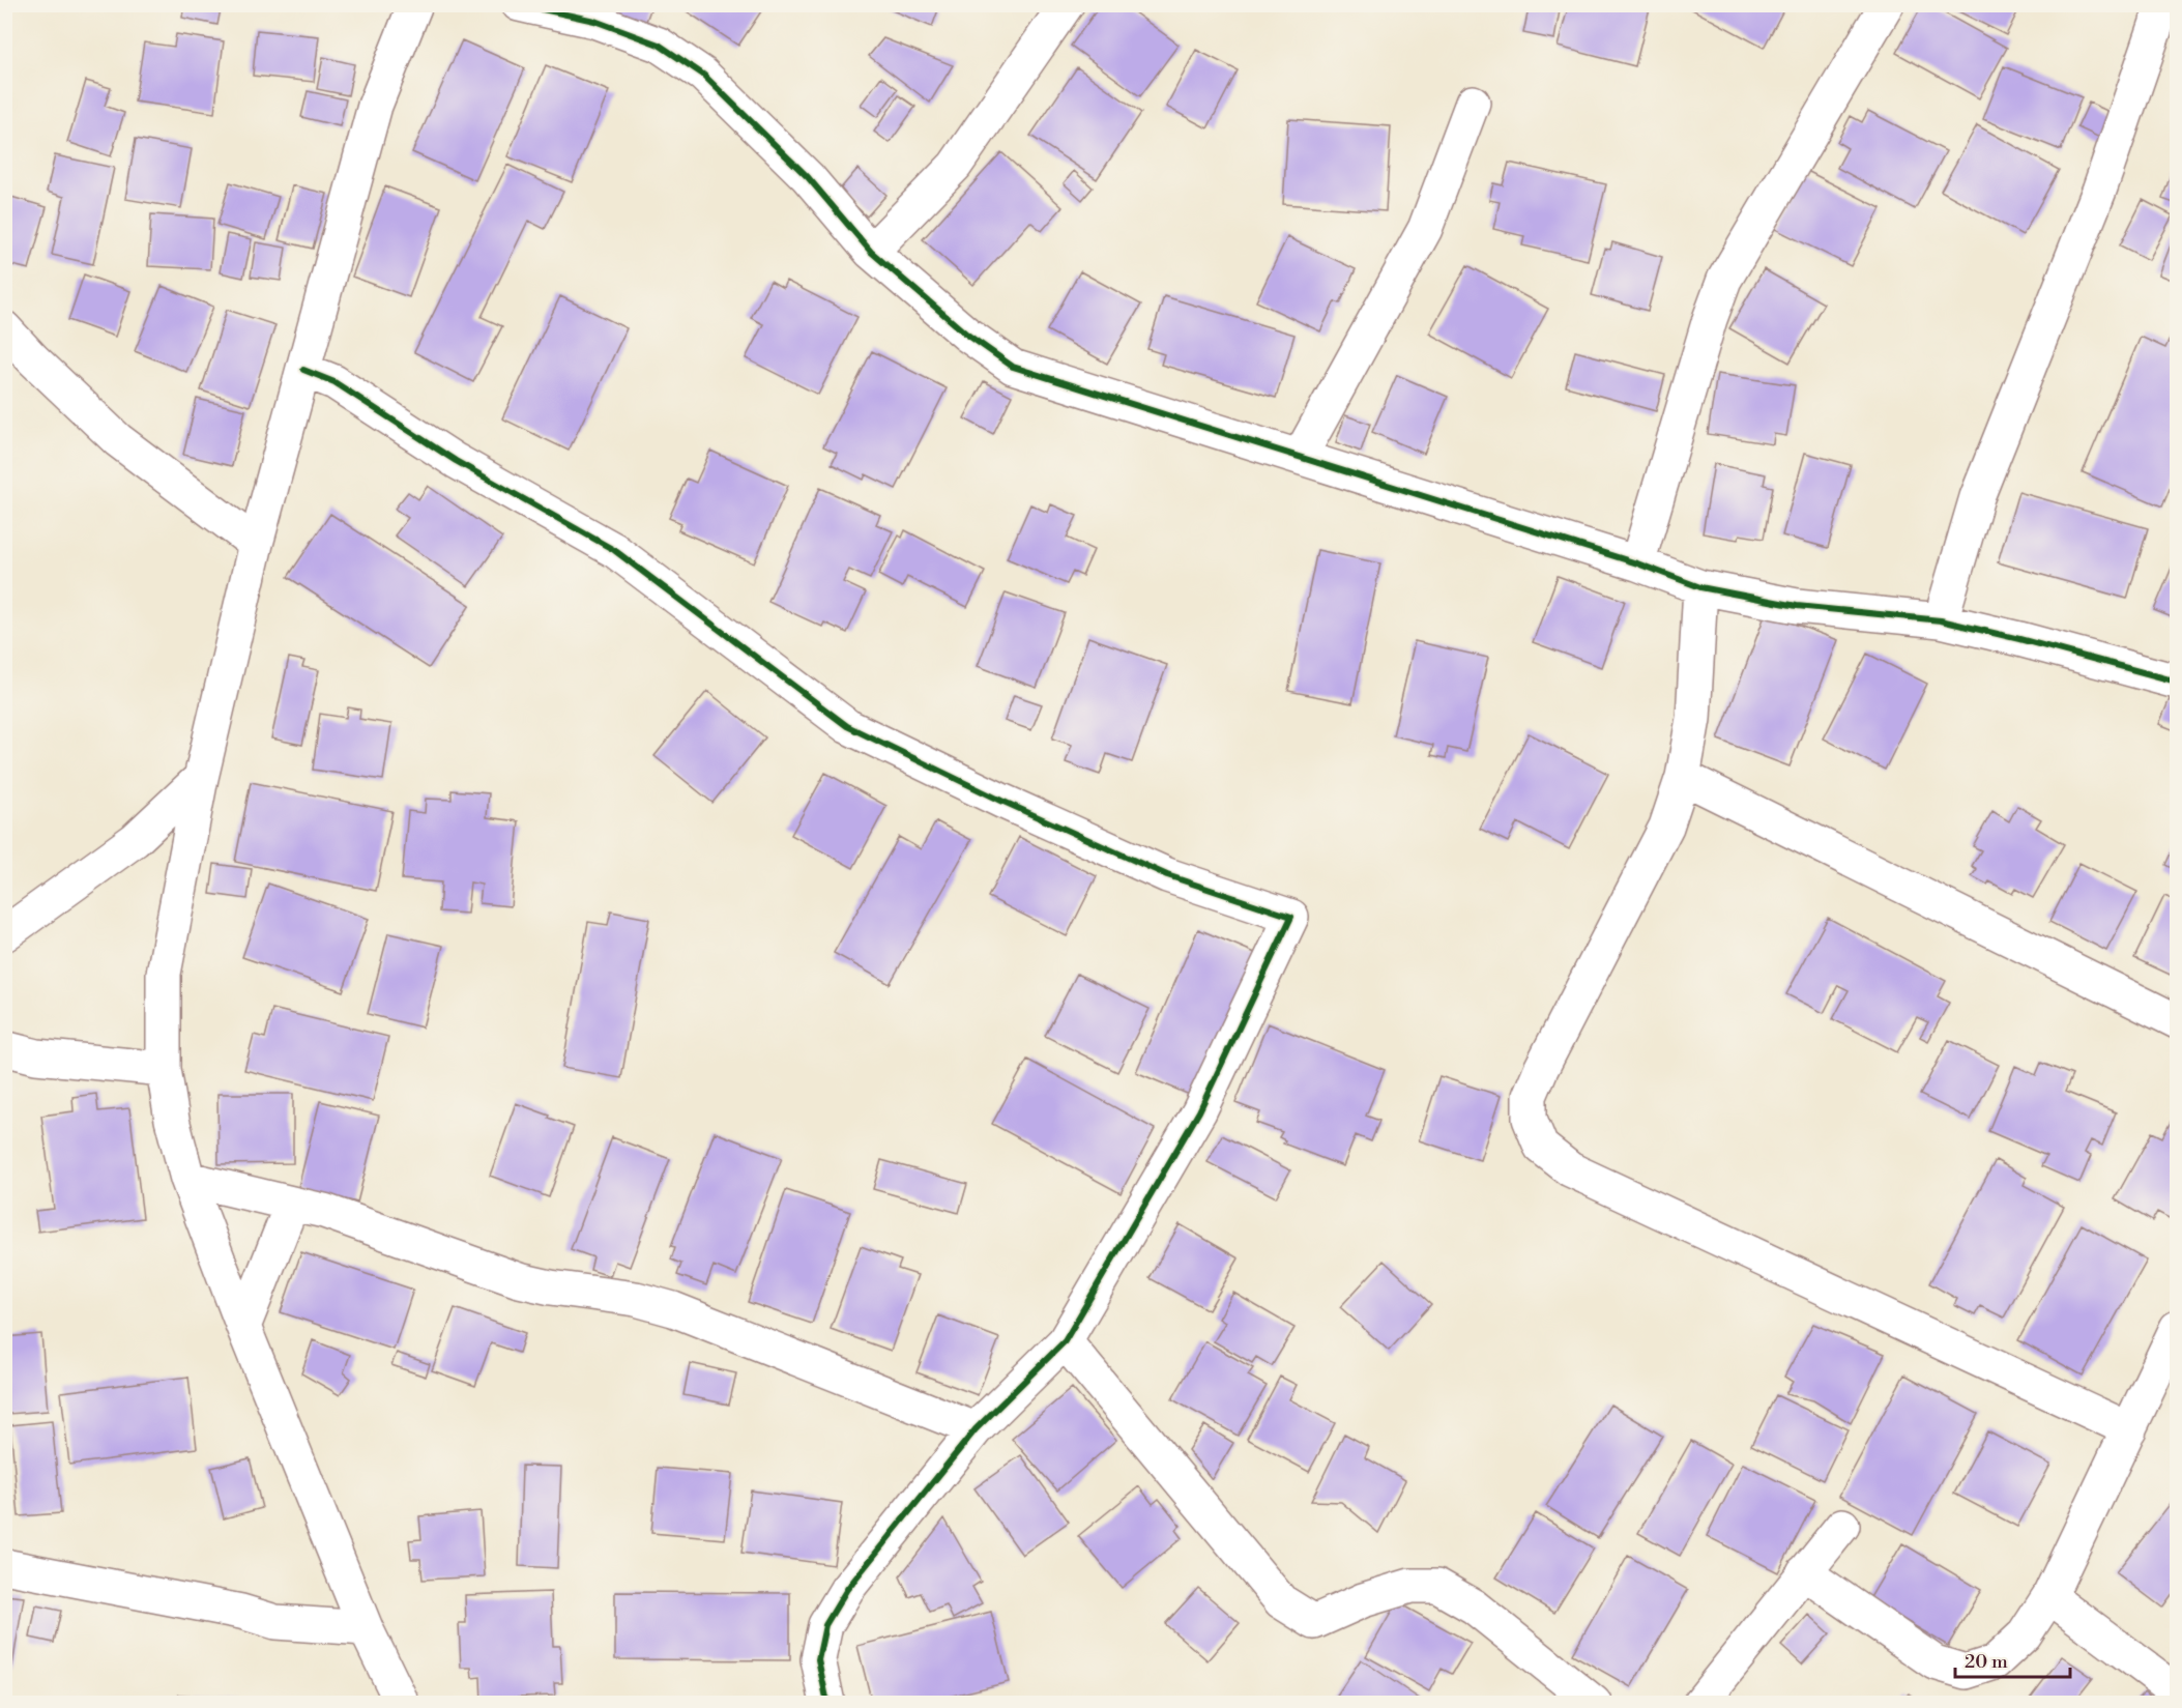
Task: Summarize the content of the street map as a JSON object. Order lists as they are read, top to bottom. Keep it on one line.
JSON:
{"scale_bar":"20 m"}
